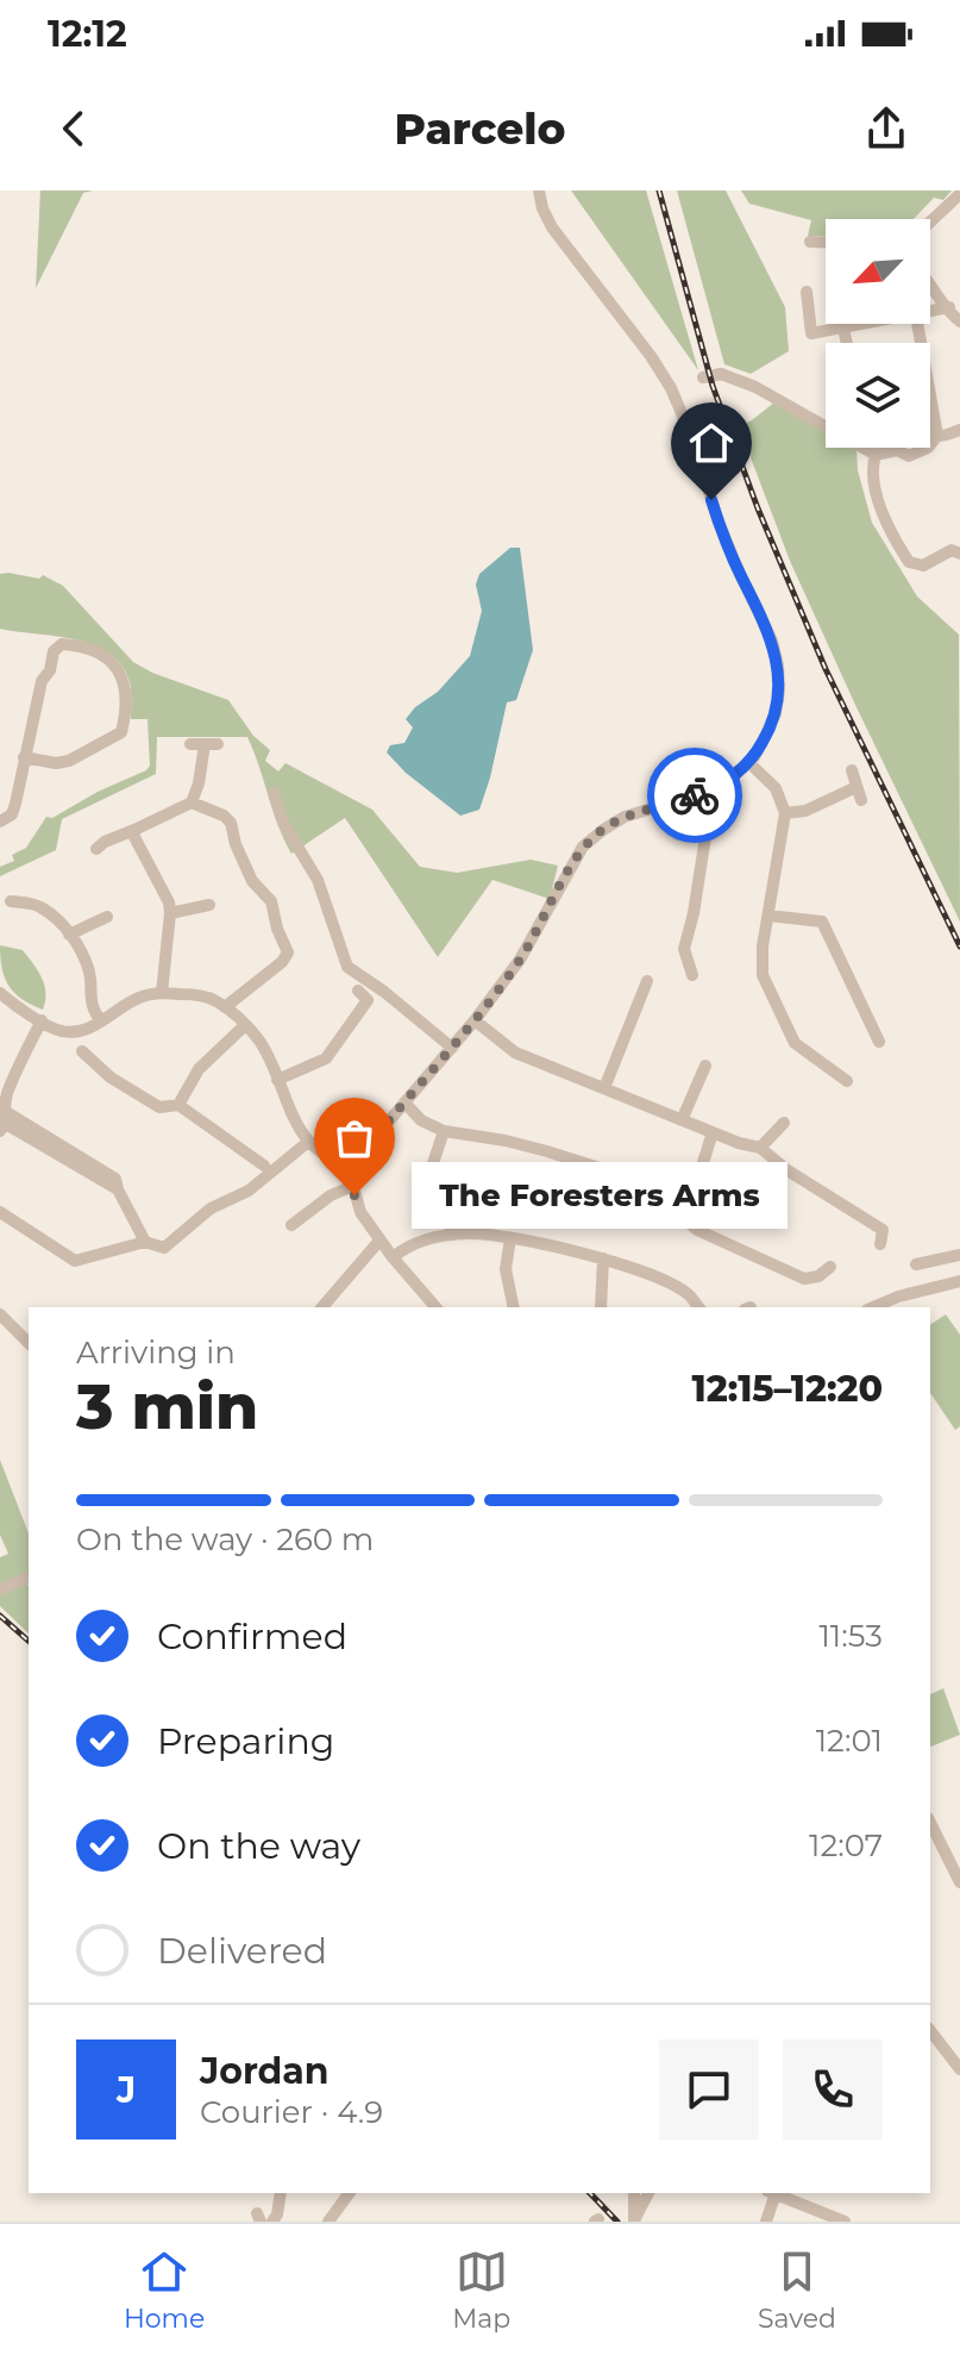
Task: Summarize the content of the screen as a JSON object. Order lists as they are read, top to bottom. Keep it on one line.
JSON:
{"places":["The Foresters Arms"],"north":"bottom left","page":{"status":"12:12","header":"Parcelo","bubble":"The Foresters Arms","heading":["3 min","Arriving in","12:15–12:20"],"panel":["Jordan","Courier · 4.9"],"bar":"On the way · 260 m","list":[["Confirmed","11:53"],["Preparing","12:01"],["On the way","12:07"],"Delivered"],"round":"J","tabs":["Home","Map","Saved"]}}
